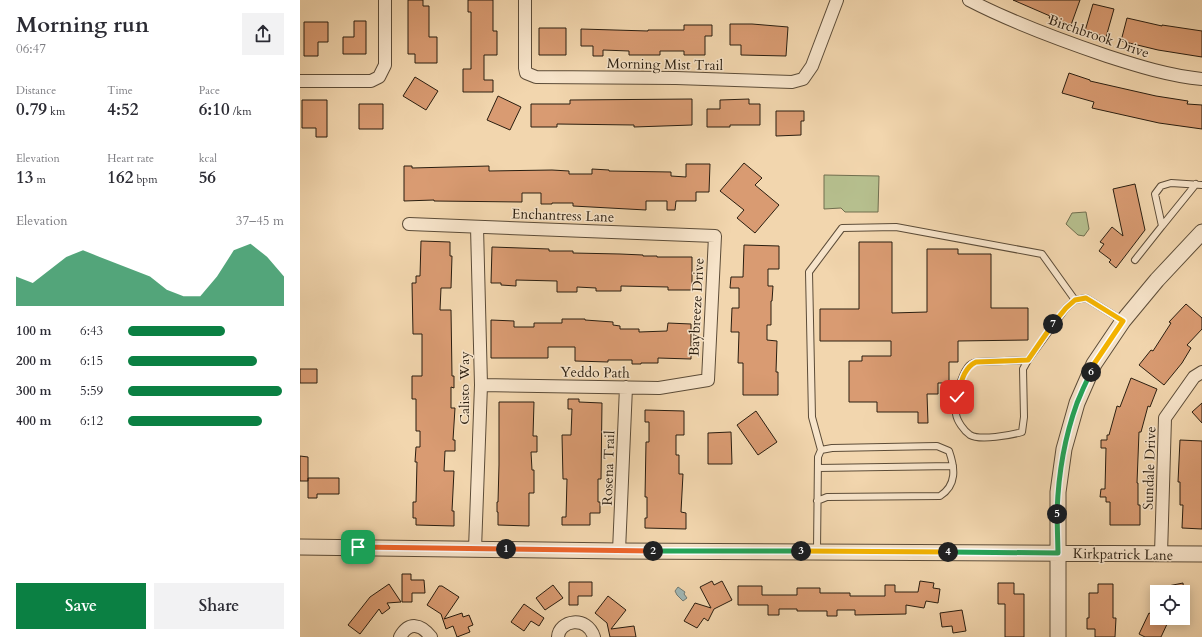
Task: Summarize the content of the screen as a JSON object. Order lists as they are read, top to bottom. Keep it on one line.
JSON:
{"streets":{"street":["Birchbrook Drive","Morning Mist Trail","Enchantress Lane","Baybreeze Drive","Yeddo Path","Calisto Way","Rosena Trail","Sundale Drive","Kirkpatrick Lane"]},"crossings":[["Enchantress Lane","Baybreeze Drive"],["Enchantress Lane","Calisto Way"],["Baybreeze Drive","Yeddo Path"],["Yeddo Path","Calisto Way"],["Yeddo Path","Rosena Trail"],["Calisto Way","Kirkpatrick Lane"],["Rosena Trail","Kirkpatrick Lane"],["Sundale Drive","Kirkpatrick Lane"]],"page":{"heading":["Morning run","06:47"],"stats":[["Distance","0.79 km"],["Time","4:52"],["Pace","6:10 /km"],["Elevation","13 m"],["Heart rate","162 bpm"],["kcal","56"]],"chart":["Elevation","37–45 m"],"pins":["7","6","5","1","2","3","4"],"list":[{"name":"100 m","note":"6:43"},{"name":"200 m","note":"6:15"},{"name":"300 m","note":"5:59"},{"name":"400 m","note":"6:12"}],"buttons":["Save","Share"]}}
